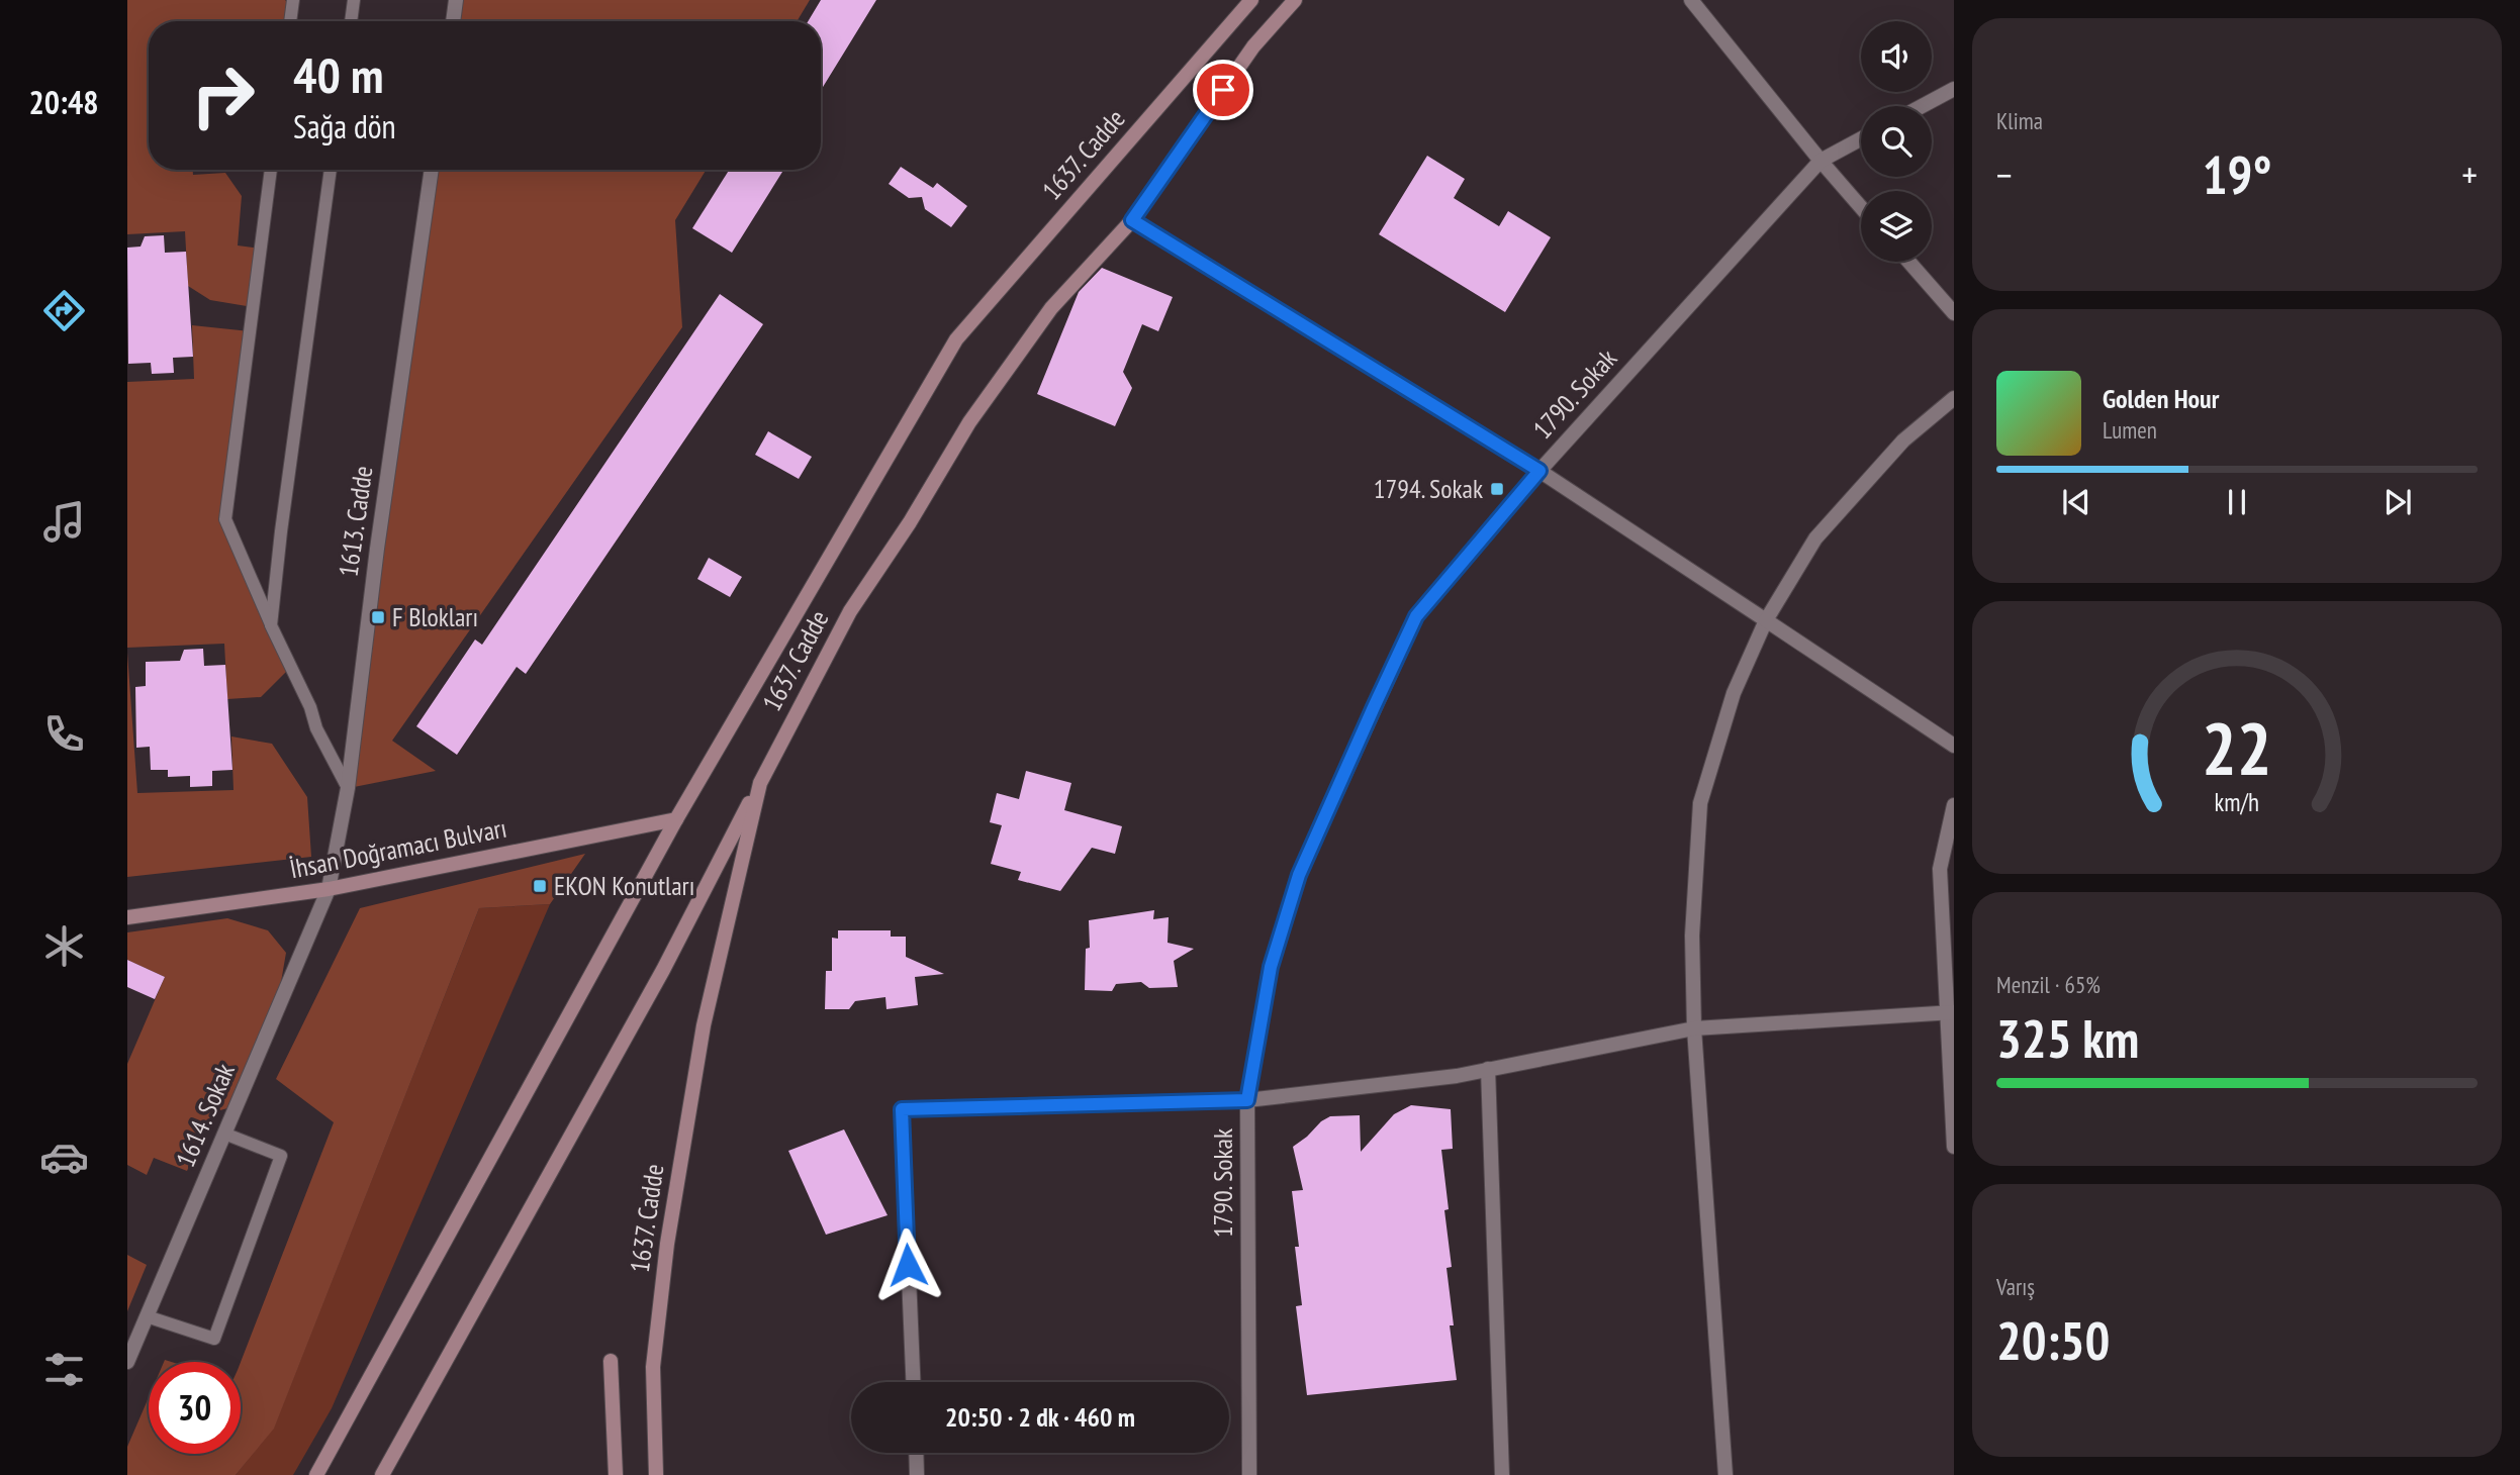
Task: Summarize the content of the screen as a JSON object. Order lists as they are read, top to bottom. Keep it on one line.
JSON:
{"streets":{"street":["1637. Cadde","1790. Sokak","1613. Cadde","İhsan Doğramacı Bulvarı","1614. Sokak"]},"crossings":[["1637. Cadde","İhsan Doğramacı Bulvarı"],["1613. Cadde","İhsan Doğramacı Bulvarı"],["1613. Cadde","1614. Sokak"],["İhsan Doğramacı Bulvarı","1614. Sokak"]],"places":{"transit":["1794. Sokak","F Blokları","EKON Konutları"]},"page":{"tabs":"20:48","tile":["Klima",["Menzil · 65%","325 km"],["Varış","20:50"]],"turn":["40 m","Sağa dön"],"heat":["−","19°","+"],"song":["Golden Hour","Lumen"],"limit":"30","trip":"20:50 · 2 dk · 460 m","gauge":["22","km/h"]}}
